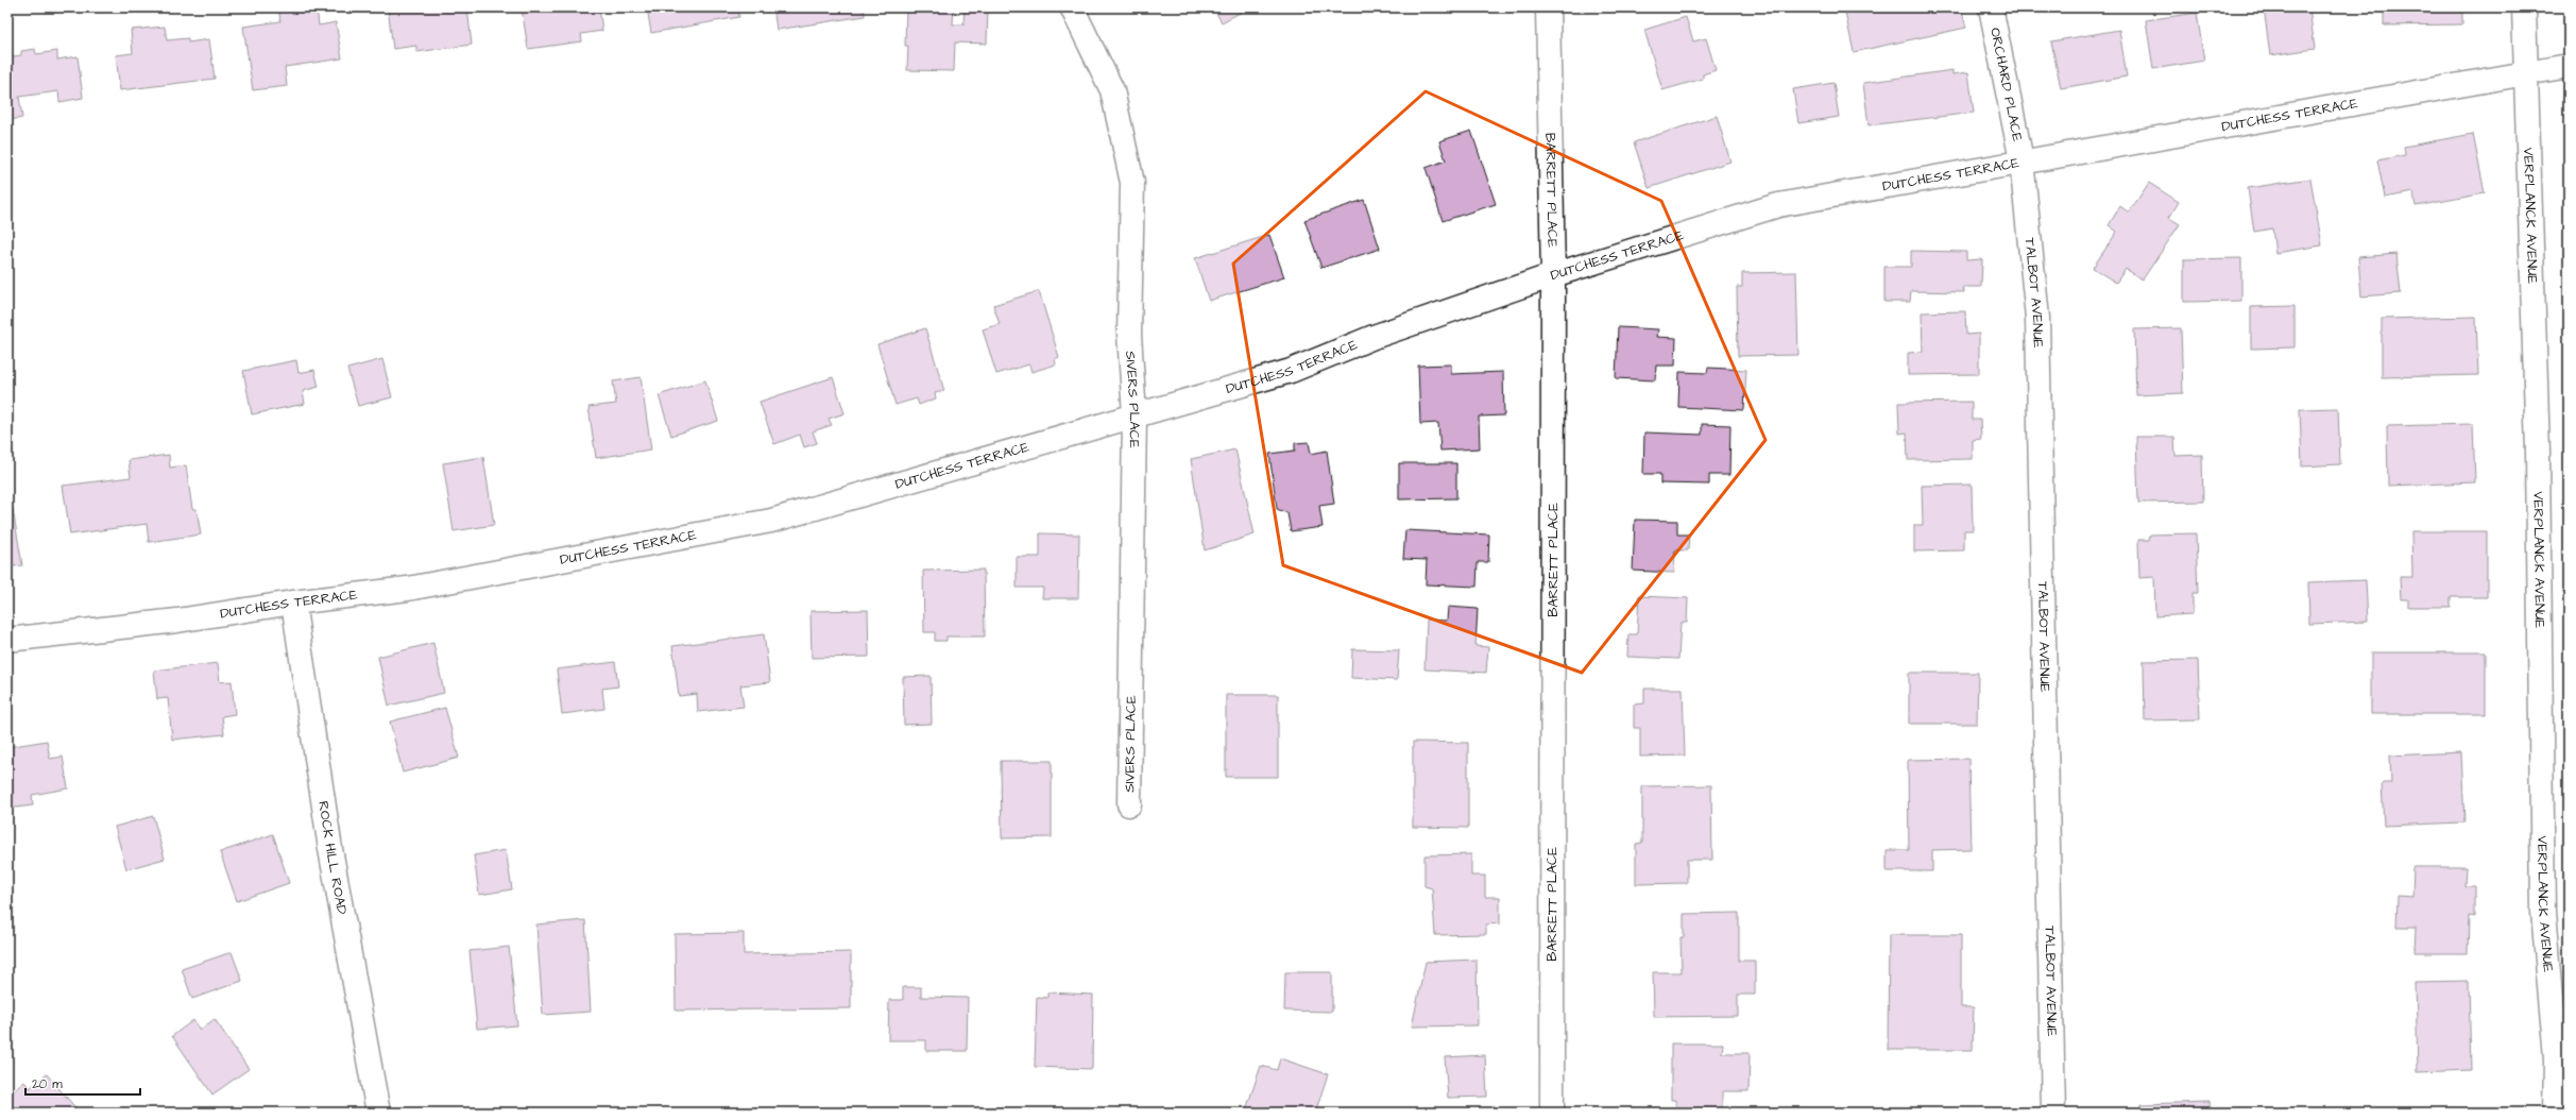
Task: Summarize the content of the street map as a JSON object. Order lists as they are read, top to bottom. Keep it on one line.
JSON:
{"streets":{"street":["ORCHARD PLACE","DUTCHESS TERRACE","BARRETT PLACE","VERPLANCK AVENUE","TALBOT AVENUE","SIVERS PLACE","ROCK HILL ROAD"]},"crossings":[["ORCHARD PLACE","DUTCHESS TERRACE"],["ORCHARD PLACE","TALBOT AVENUE"],["DUTCHESS TERRACE","BARRETT PLACE"],["DUTCHESS TERRACE","VERPLANCK AVENUE"],["DUTCHESS TERRACE","TALBOT AVENUE"],["DUTCHESS TERRACE","SIVERS PLACE"],["DUTCHESS TERRACE","ROCK HILL ROAD"]],"scale_bar":"20 m"}
